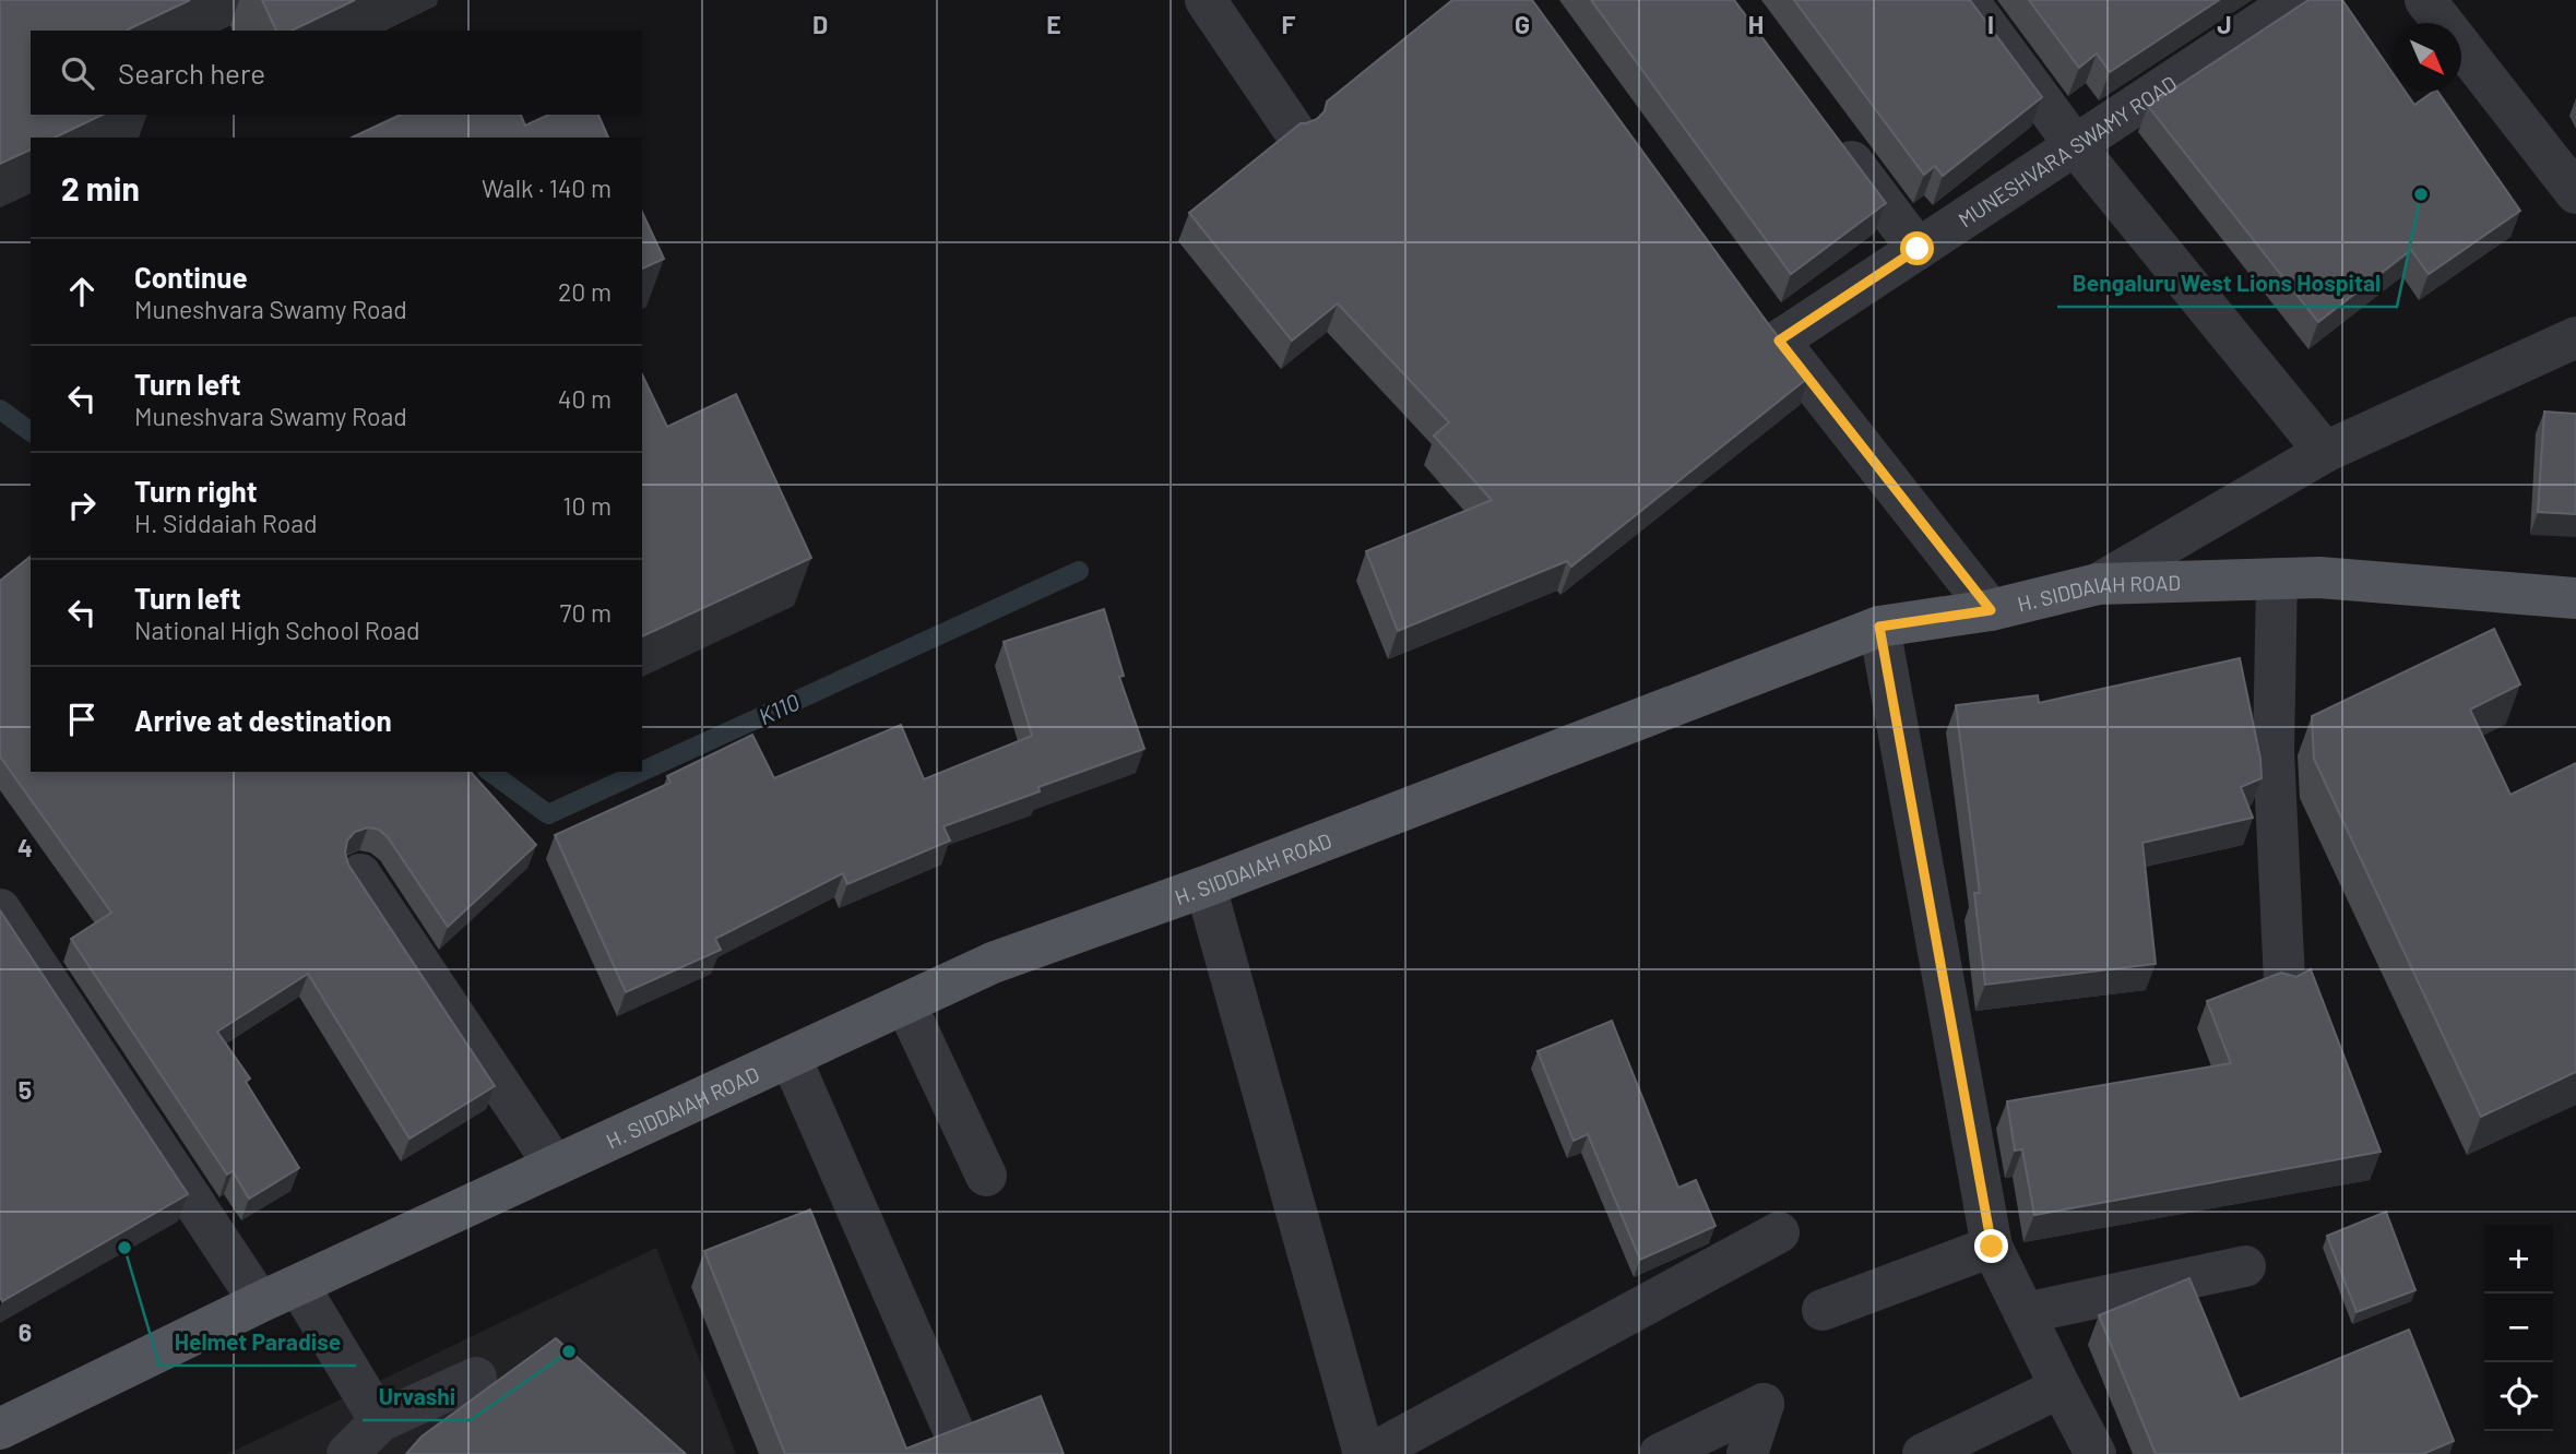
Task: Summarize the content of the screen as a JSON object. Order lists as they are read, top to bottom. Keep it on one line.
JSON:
{"streets":{"main road":["H. SIDDAIAH ROAD"],"street":["MUNESHVARA SWAMY ROAD"]},"crossings":[["MUNESHVARA SWAMY ROAD","H. SIDDAIAH ROAD"]],"water":["K110"],"places":["Bengaluru West Lions Hospital","Helmet Paradise","Urvashi"],"north":"bottom right","page":{"search":"Search here","heading":["2 min","Walk · 140 m"],"list":[["Continue","Muneshvara Swamy Road","20 m"],["Turn left","Muneshvara Swamy Road","40 m"],["Turn right","H. Siddaiah Road","10 m"],["Turn left","National High School Road","70 m"],"Arrive at destination"],"map_buttons":["+","−"]},"grid":{"columns":["D","E","F","G","H","I","J"],"rows":["4","5","6"]}}
